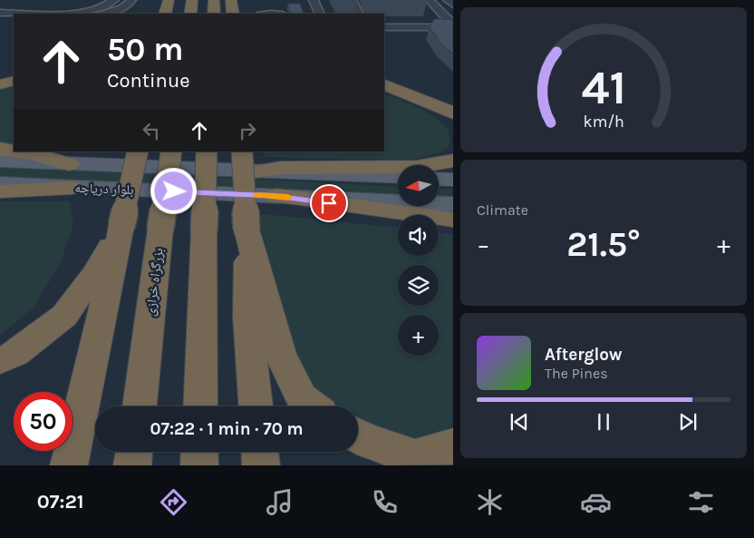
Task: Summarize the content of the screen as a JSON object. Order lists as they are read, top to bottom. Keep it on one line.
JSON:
{"streets":{"highway":["بزرگراه خرازی"],"main road":["بلوار دریاچه"]},"north":"left","page":{"turn":["50 m","Continue"],"tile":"Climate","map_buttons":"+","heat":["−","21.5°","+"],"song":["Afterglow","The Pines"],"limit":"50","trip":"07:22 · 1 min · 70 m","tabs":"07:21","gauge":["41","km/h"]}}
